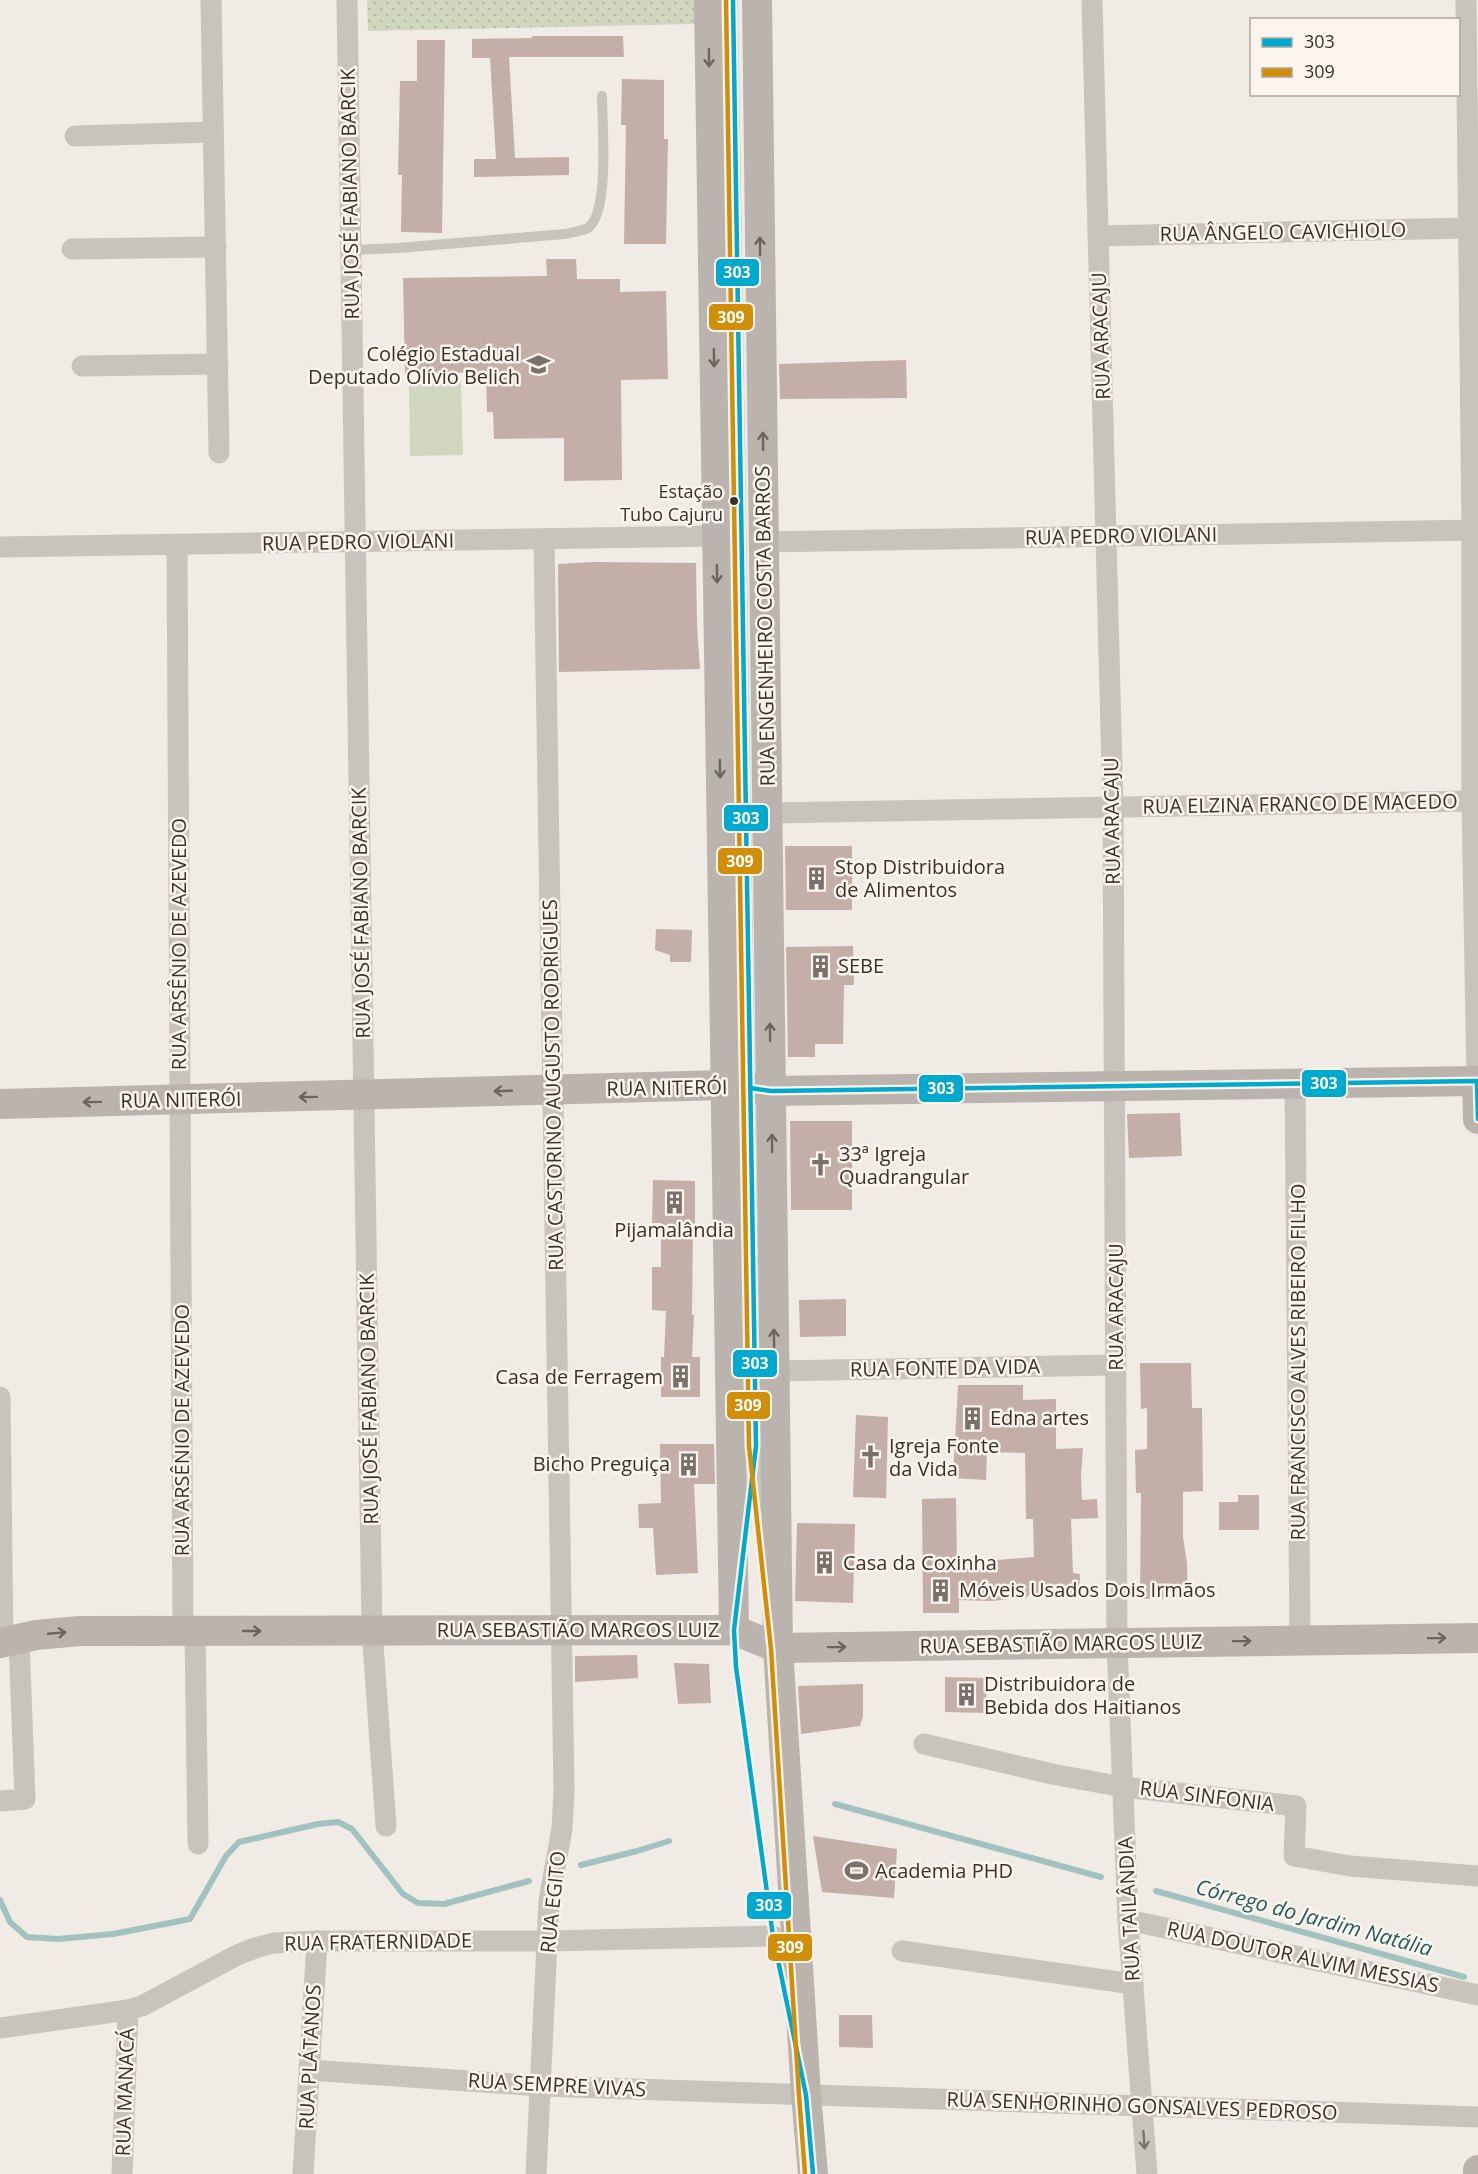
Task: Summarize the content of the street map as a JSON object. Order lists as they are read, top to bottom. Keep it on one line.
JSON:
{"streets":{"street":["RUA JOSÉ FABIANO BARCIK","RUA ÂNGELO CAVICHIOLO","RUA ARACAJU","RUA PEDRO VIOLANI","RUA ENGENHEIRO COSTA BARROS","RUA ELZINA FRANCO DE MACEDO","RUA ARSÊNIO DE AZEVEDO","RUA CASTORINO AUGUSTO RODRIGUES","RUA NITERÓI","RUA FRANCISCO ALVES RIBEIRO FILHO","RUA FONTE DA VIDA","RUA SEBASTIÃO MARCOS LUIZ","RUA SINFONIA","RUA EGITO","RUA TAILÂNDIA","RUA FRATERNIDADE","RUA DOUTOR ALVIM MESSIAS","RUA PLÁTANOS","RUA SEMPRE VIVAS","RUA MANACÁ","RUA SENHORINHO GONSALVES PEDROSO"]},"crossings":[["RUA JOSÉ FABIANO BARCIK","RUA PEDRO VIOLANI"],["RUA JOSÉ FABIANO BARCIK","RUA NITERÓI"],["RUA JOSÉ FABIANO BARCIK","RUA SEBASTIÃO MARCOS LUIZ"],["RUA ÂNGELO CAVICHIOLO","RUA ARACAJU"],["RUA ARACAJU","RUA PEDRO VIOLANI"],["RUA ARACAJU","RUA ELZINA FRANCO DE MACEDO"],["RUA ARACAJU","RUA NITERÓI"],["RUA ARACAJU","RUA FONTE DA VIDA"],["RUA ARACAJU","RUA SEBASTIÃO MARCOS LUIZ"],["RUA ARACAJU","RUA TAILÂNDIA"],["RUA PEDRO VIOLANI","RUA ENGENHEIRO COSTA BARROS"],["RUA PEDRO VIOLANI","RUA ARSÊNIO DE AZEVEDO"],["RUA PEDRO VIOLANI","RUA CASTORINO AUGUSTO RODRIGUES"],["RUA ENGENHEIRO COSTA BARROS","RUA ELZINA FRANCO DE MACEDO"],["RUA ENGENHEIRO COSTA BARROS","RUA NITERÓI"],["RUA ENGENHEIRO COSTA BARROS","RUA FONTE DA VIDA"],["RUA ENGENHEIRO COSTA BARROS","RUA SEBASTIÃO MARCOS LUIZ"],["RUA ENGENHEIRO COSTA BARROS","RUA SEMPRE VIVAS"],["RUA ENGENHEIRO COSTA BARROS","RUA SENHORINHO GONSALVES PEDROSO"],["RUA ARSÊNIO DE AZEVEDO","RUA NITERÓI"],["RUA ARSÊNIO DE AZEVEDO","RUA SEBASTIÃO MARCOS LUIZ"],["RUA CASTORINO AUGUSTO RODRIGUES","RUA NITERÓI"],["RUA CASTORINO AUGUSTO RODRIGUES","RUA SEBASTIÃO MARCOS LUIZ"],["RUA CASTORINO AUGUSTO RODRIGUES","RUA EGITO"],["RUA NITERÓI","RUA FRANCISCO ALVES RIBEIRO FILHO"],["RUA FRANCISCO ALVES RIBEIRO FILHO","RUA SEBASTIÃO MARCOS LUIZ"],["RUA SEBASTIÃO MARCOS LUIZ","RUA EGITO"],["RUA SEBASTIÃO MARCOS LUIZ","RUA TAILÂNDIA"],["RUA SINFONIA","RUA TAILÂNDIA"],["RUA EGITO","RUA FRATERNIDADE"],["RUA EGITO","RUA SEMPRE VIVAS"],["RUA TAILÂNDIA","RUA DOUTOR ALVIM MESSIAS"],["RUA TAILÂNDIA","RUA SENHORINHO GONSALVES PEDROSO"],["RUA FRATERNIDADE","RUA PLÁTANOS"],["RUA FRATERNIDADE","RUA MANACÁ"],["RUA PLÁTANOS","RUA SEMPRE VIVAS"],["RUA SEMPRE VIVAS","RUA SENHORINHO GONSALVES PEDROSO"]],"one_way":["RUA NITERÓI","RUA SEBASTIÃO MARCOS LUIZ"],"water":["Córrego do Jardim Natália"],"places":{"school or university":["Colégio Estadual Deputado Olívio Belich"],"other":["Estação Tubo Cajuru"],"building":["Stop Distribuidora de Alimentos","SEBE","Pijamalândia","Casa de Ferragem","Edna artes","Bicho Preguiça","Casa da Coxinha","Móveis Usados Dois Irmãos","Distribuidora de Bebida dos Haitianos"],"church":["33ª Igreja Quadrangular","Igreja Fonte da Vida"],"sports":["Academia PHD"]},"lines":["transit line 303","transit line 309"],"legend":["303","309"]}
